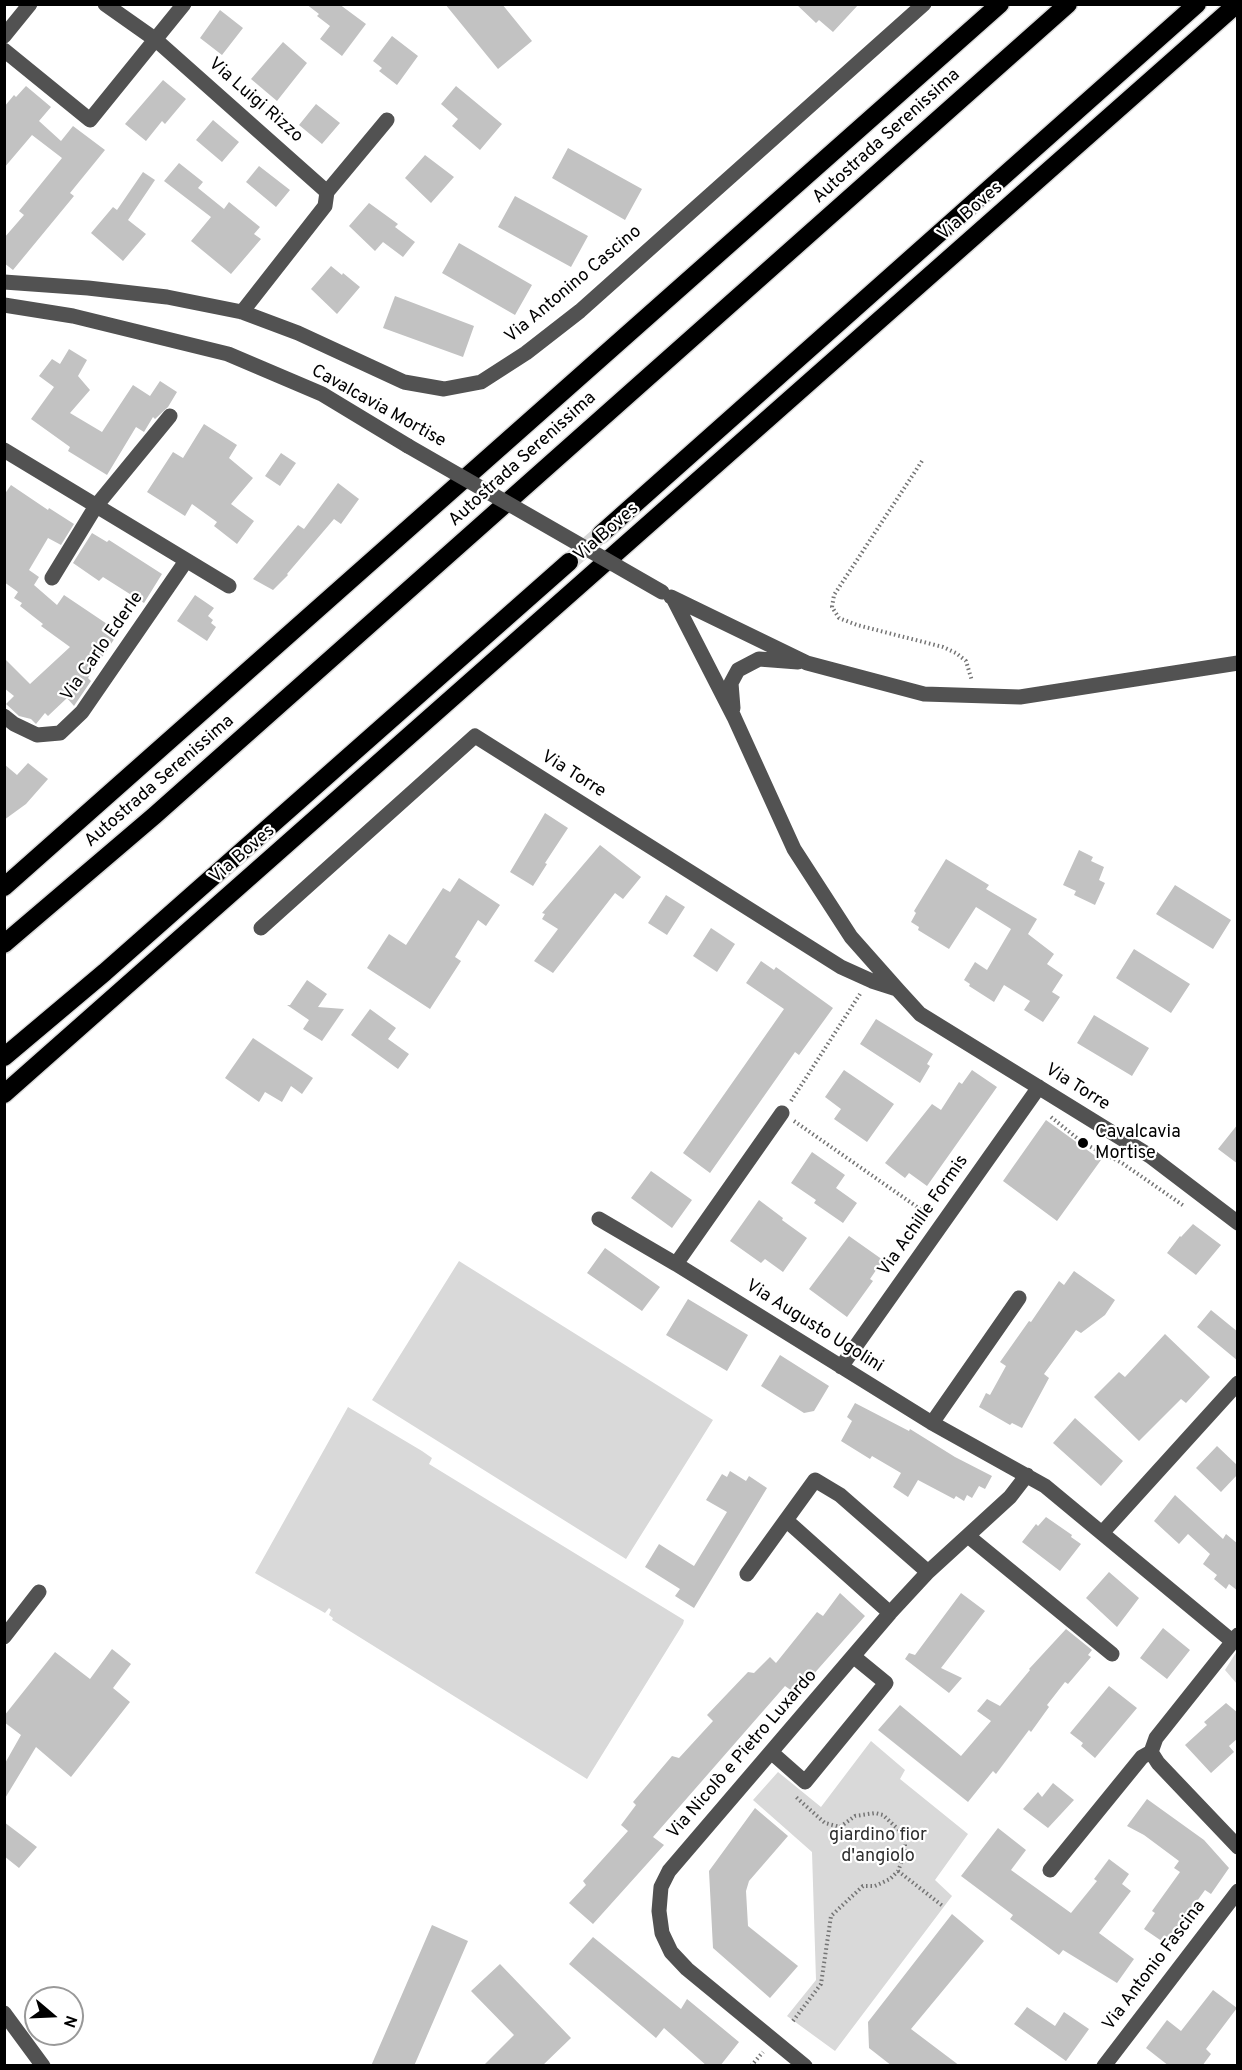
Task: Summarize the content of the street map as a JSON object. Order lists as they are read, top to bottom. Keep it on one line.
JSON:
{"streets":{"highway":["Autostrada Serenissima","Via Boves"],"street":["Via Luigi Rizzo","Via Antonino Cascino","Cavalcavia Mortise","Via Carlo Ederle","Via Torre","Via Achille Formis","Via Augusto Ugolini","Via Nicolò e Pietro Luxardo","Via Antonio Fascina"]},"crossings":[["Cavalcavia Mortise","Via Torre"],["Via Torre","Via Achille Formis"],["Via Achille Formis","Via Augusto Ugolini"],["Via Augusto Ugolini","Via Nicolò e Pietro Luxardo"]],"parks":["giardino fior d'angiolo"],"places":["Cavalcavia Mortise"],"north":"right"}
